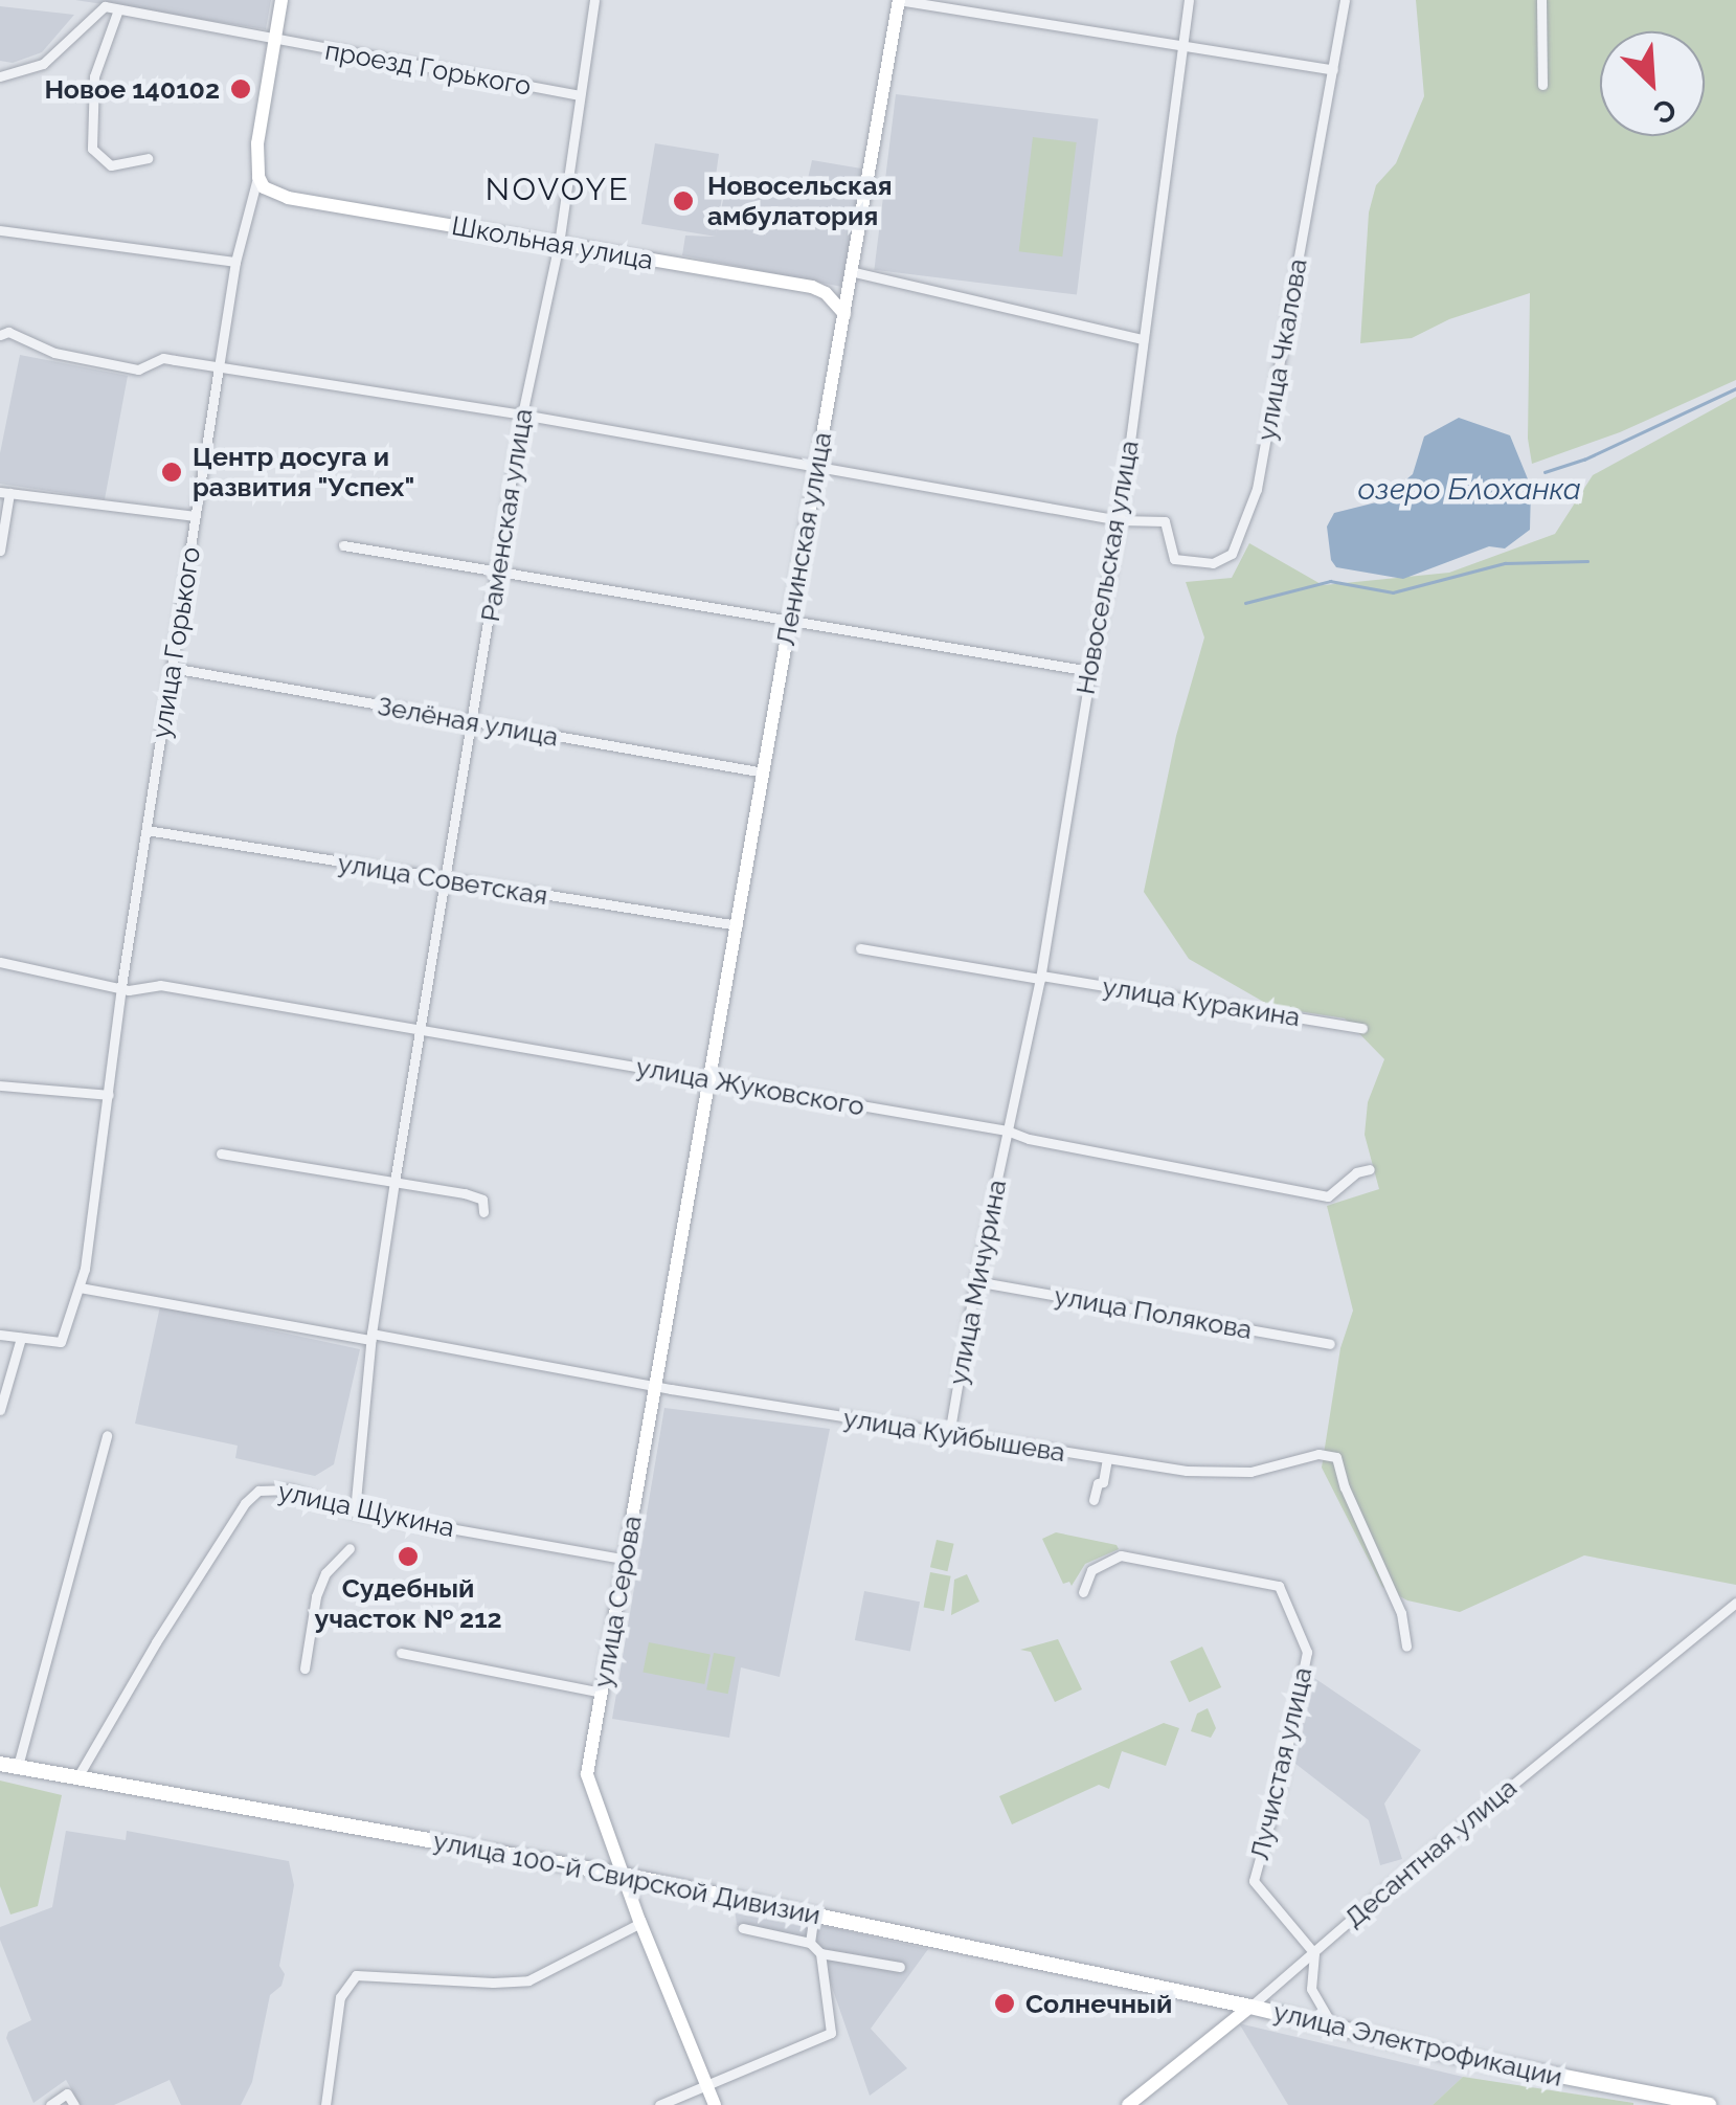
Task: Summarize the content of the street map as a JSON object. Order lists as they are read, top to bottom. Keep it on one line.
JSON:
{"streets":{"main road":["улица 100-й Свирской Дивизии","улица Электрофикации"],"street":["проезд Горького","Школьная улица","улица Чкалова","Раменская улица","Ленинская улица","Новосельская улица","улица Горького","Зелёная улица","улица Советская","улица Куракина","улица Жуковского","улица Мичурина","улица Полякова","улица Куйбышева","улица Щукина","улица Серова","Лучистая улица","Десантная улица"]},"crossings":[["проезд Горького","Раменская улица"],["проезд Горького","улица Горького"],["Школьная улица","Раменская улица"],["Школьная улица","Ленинская улица"],["Школьная улица","улица Горького"],["улица Чкалова","Новосельская улица"],["Раменская улица","Зелёная улица"],["Раменская улица","улица Советская"],["Раменская улица","улица Жуковского"],["Раменская улица","улица Куйбышева"],["Раменская улица","улица Щукина"],["Ленинская улица","Зелёная улица"],["Ленинская улица","улица Советская"],["Ленинская улица","улица Жуковского"],["Ленинская улица","улица Серова"],["Новосельская улица","улица Куракина"],["Новосельская улица","улица Жуковского"],["Новосельская улица","улица Мичурина"],["улица Горького","Зелёная улица"],["улица Горького","улица Советская"],["улица Горького","улица Жуковского"],["улица Жуковского","улица Мичурина"],["улица Жуковского","улица Серова"],["улица Мичурина","улица Полякова"],["улица Мичурина","улица Куйбышева"],["улица Куйбышева","улица Серова"],["улица Щукина","улица Серова"],["улица Щукина","улица 100-й Свирской Дивизии"],["улица Серова","улица 100-й Свирской Дивизии"],["Лучистая улица","Десантная улица"],["Десантная улица","улица 100-й Свирской Дивизии"],["Десантная улица","улица Электрофикации"],["улица 100-й Свирской Дивизии","улица Электрофикации"]],"districts":["NOVOYE"],"water":["озеро Блоханка"],"places":["Новое 140102","Новосельская амбулатория","Центр досуга и развития \"Успех\"","Судебный участок № 212","Солнечный"],"north":"bottom right"}
